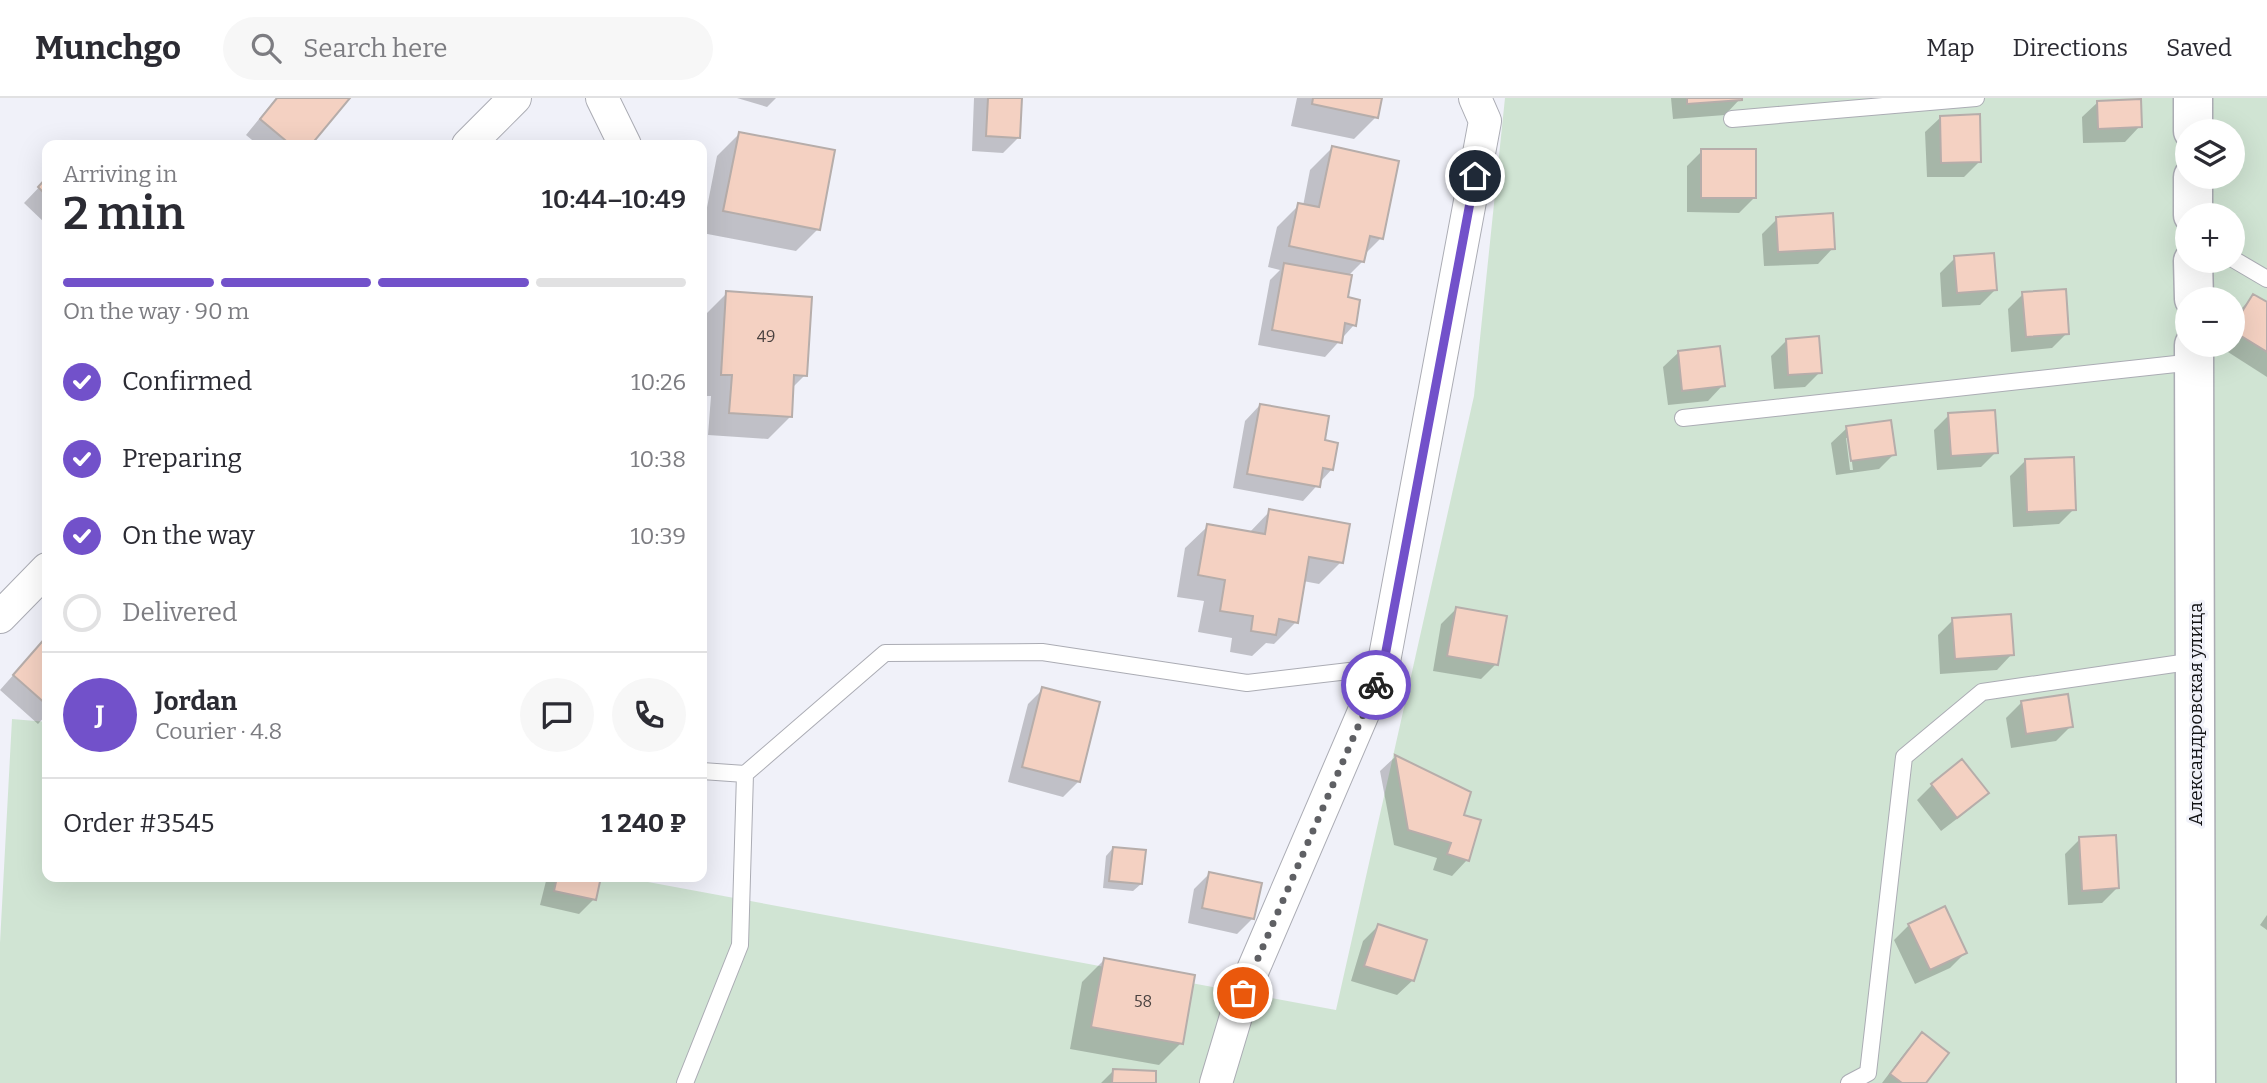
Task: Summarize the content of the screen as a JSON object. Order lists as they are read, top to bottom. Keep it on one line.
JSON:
{"streets":{"street":["Александровская улица"]},"house_numbers":["49","58"],"page":{"header":"Munchgo","search":"Search here","nav":["Map","Directions","Saved"],"map_buttons":["+","−"],"heading":["2 min","Arriving in","10:44–10:49"],"panel":["Jordan","Courier · 4.8","Order #3545","1 240 ₽"],"bar":"On the way · 90 m","list":[["Confirmed","10:26"],["Preparing","10:38"],["On the way","10:39"],"Delivered"],"round":"J"}}
